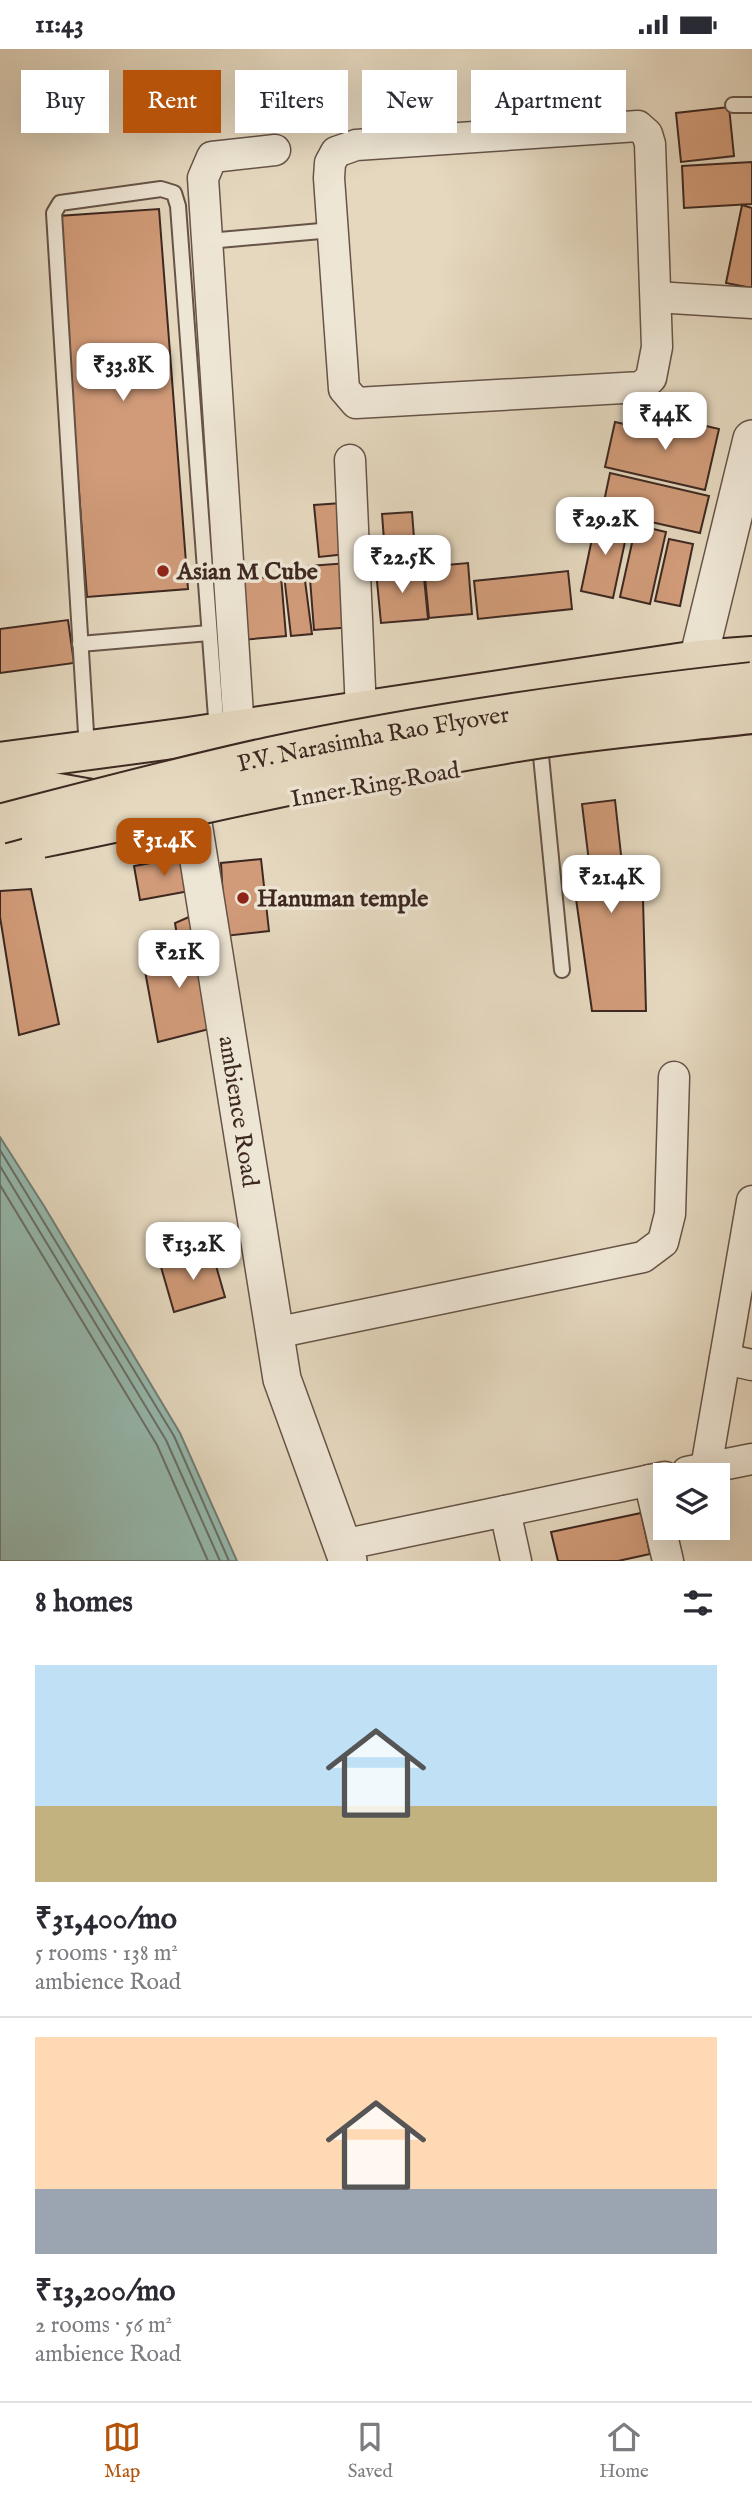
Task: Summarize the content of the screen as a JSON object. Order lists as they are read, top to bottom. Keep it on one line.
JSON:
{"streets":{"main road":["P.V. Narasimha Rao Flyover","Inner Ring Road"],"street":["ambience Road"]},"crossings":[["Inner Ring Road","ambience Road"]],"places":["Asian M Cube","Hanuman temple"],"page":{"status":"11:43","chip":["Buy","Rent","Filters","New","Apartment"],"price":["₹33.8K","₹44K","₹29.2K","₹22.5K","₹31.4K","₹21.4K","₹21K","₹13.2K"],"heading":"8 homes","list":[{"name":"₹31,400/mo","note":"5 rooms · 138 m² · ambience Road"},{"name":"₹13,200/mo","note":"2 rooms · 56 m² · ambience Road"}],"tabs":["Map","Saved","Home"]}}
